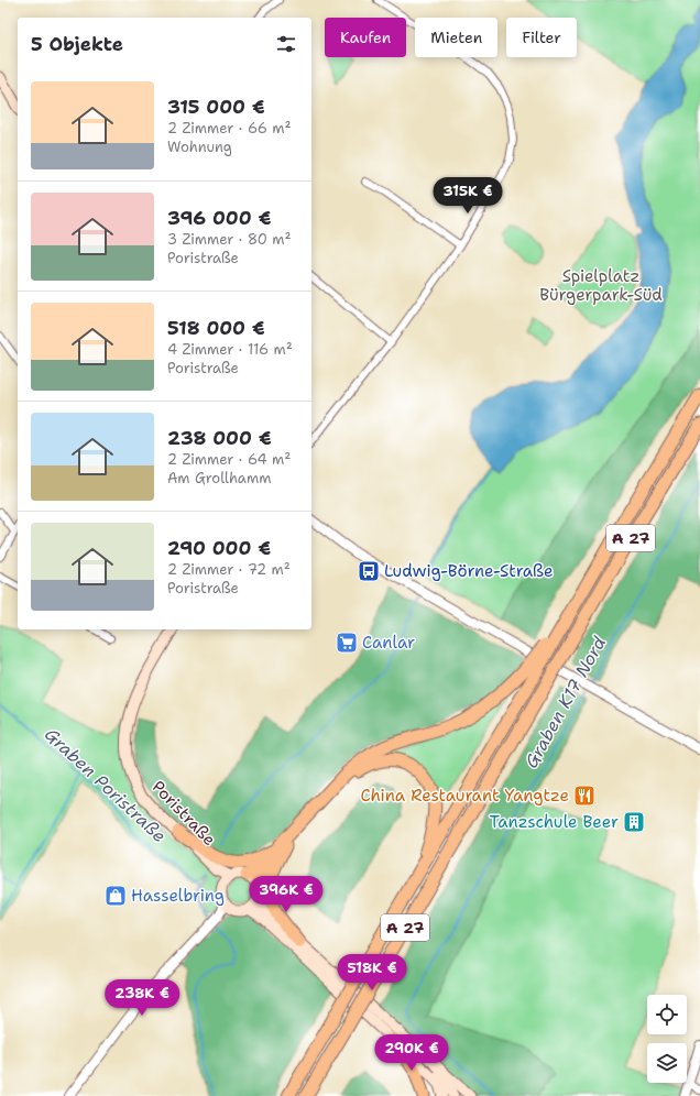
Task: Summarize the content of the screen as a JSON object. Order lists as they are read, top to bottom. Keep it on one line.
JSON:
{"streets":{"highway":["A 27"],"main road":["Poristraße"]},"water":["Graben K17 Nord","Graben Poristraße"],"parks":["Spielplatz Bürgerpark-Süd"],"places":{"bus stop":["Ludwig-Börne-Straße"],"supermarket":["Canlar"],"restaurant":["China Restaurant Yangtze"],"building":["Tanzschule Beer"],"shop":["Hasselbring"]},"page":{"chip":["Kaufen","Mieten","Filter"],"heading":"5 Objekte","list":[{"name":"315 000 €","note":"2 Zimmer · 66 m² · Wohnung"},{"name":"396 000 €","note":"3 Zimmer · 80 m² · Poristraße"},{"name":"518 000 €","note":"4 Zimmer · 116 m² · Poristraße"},{"name":"238 000 €","note":"2 Zimmer · 64 m² · Am Grollhamm"},{"name":"290 000 €","note":"2 Zimmer · 72 m² · Poristraße"}],"price":["315K €","396K €","518K €","238K €","290K €"]}}
